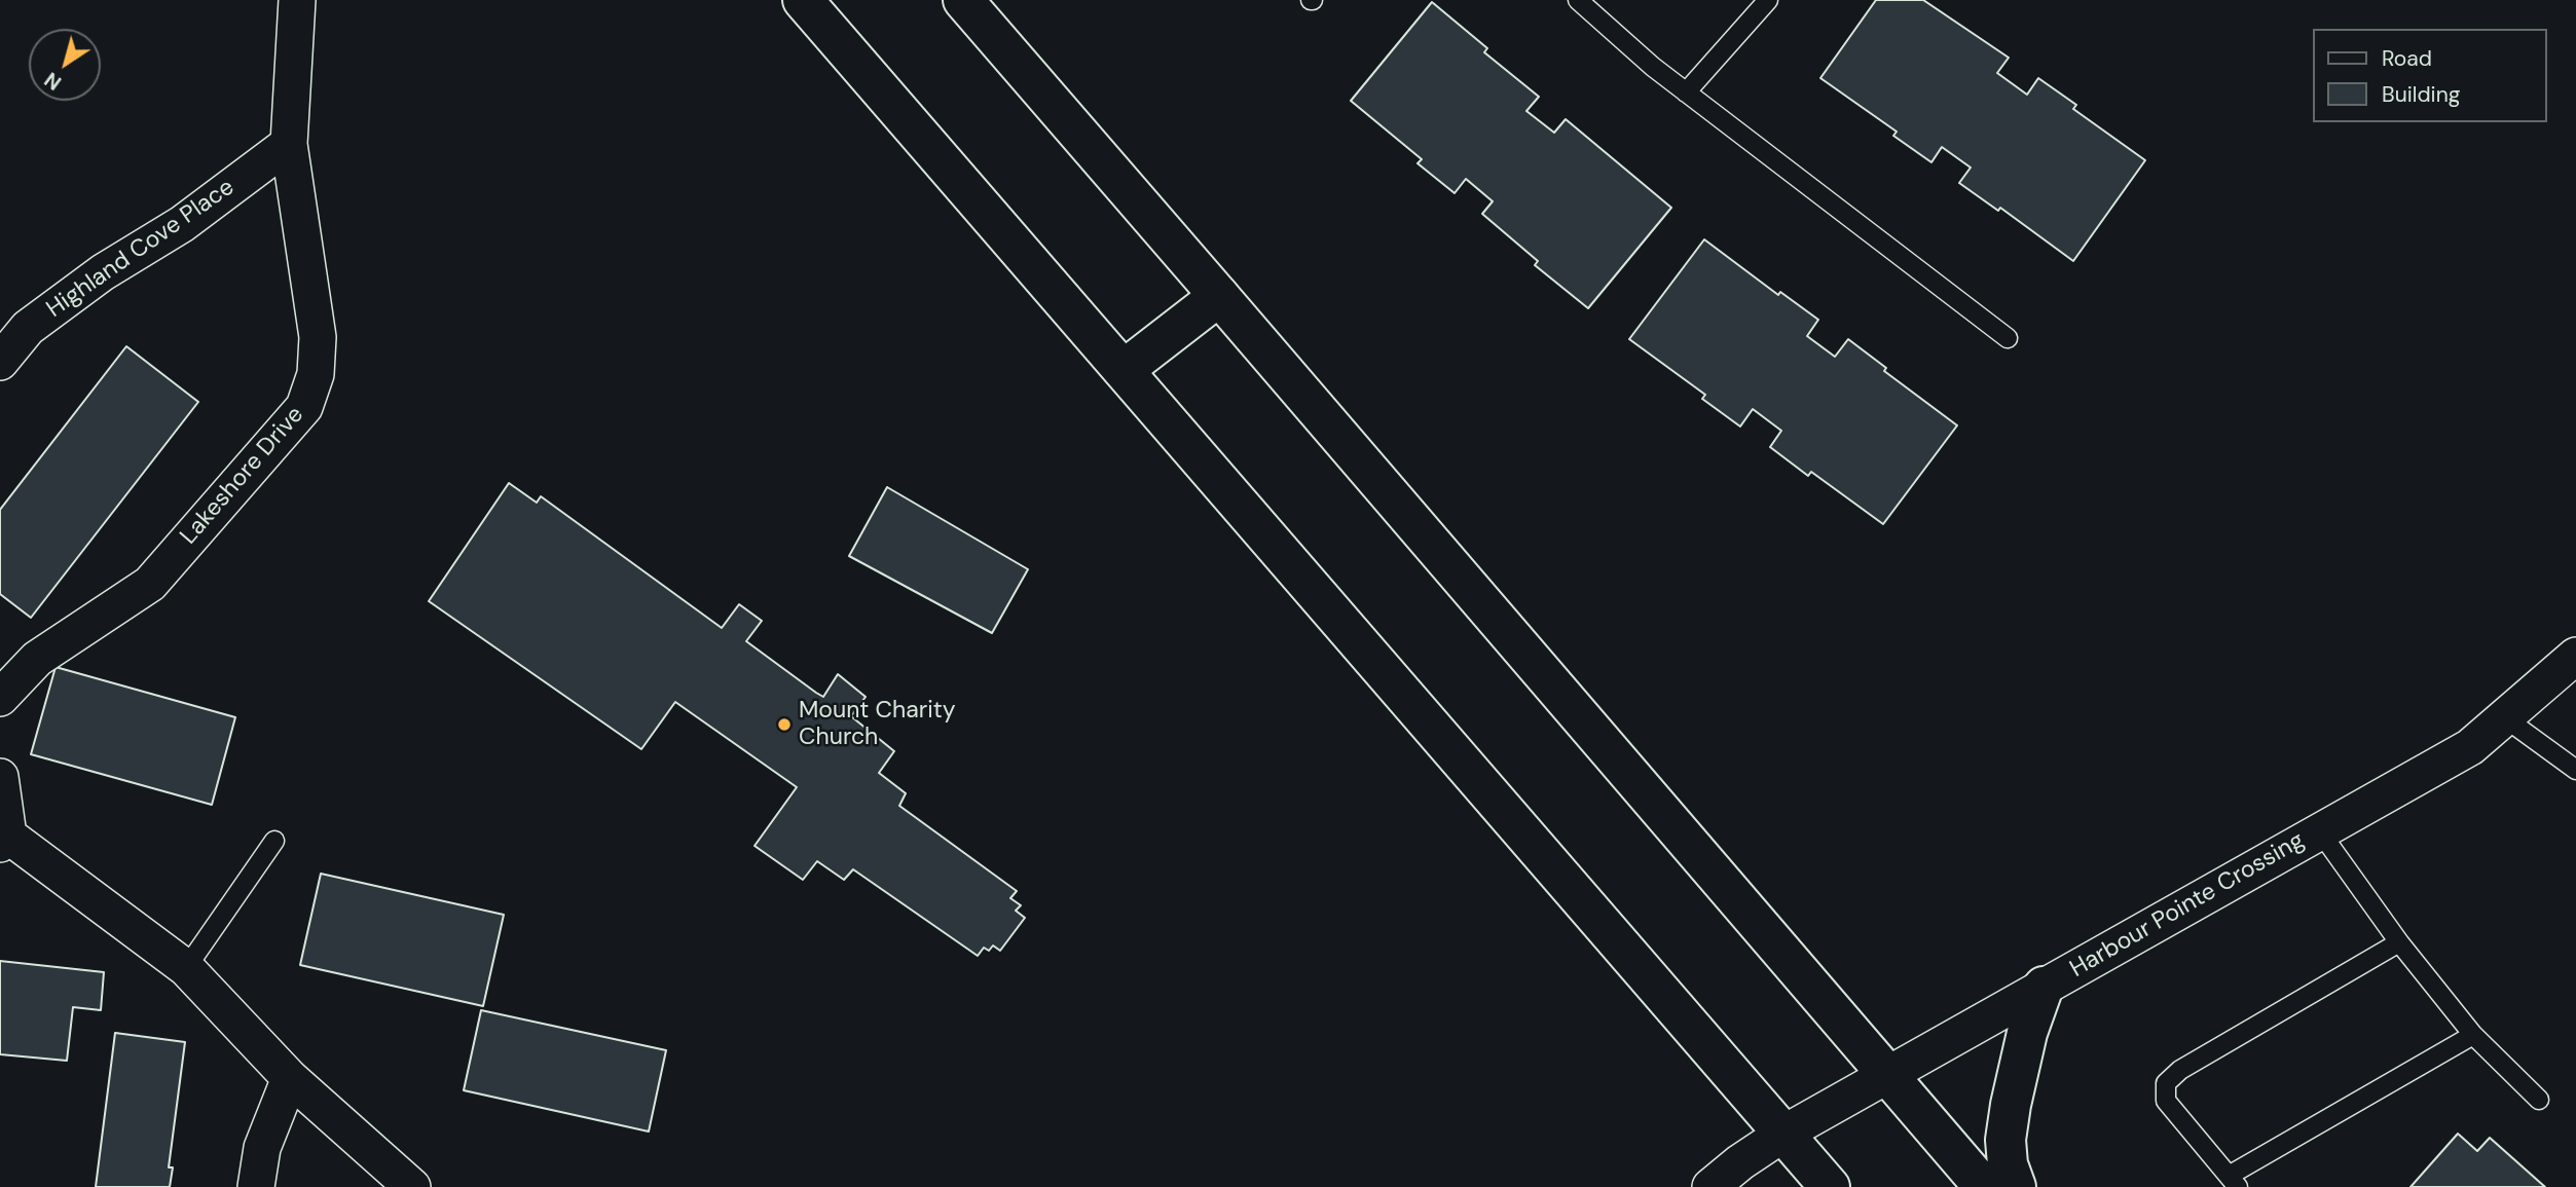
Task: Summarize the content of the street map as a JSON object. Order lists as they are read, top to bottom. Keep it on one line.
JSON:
{"streets":{"street":["Highland Cove Place","Lakeshore Drive","Harbour Pointe Crossing"]},"crossings":[["Highland Cove Place","Lakeshore Drive"]],"places":["Mount Charity Church"],"legend":["Road","Building"],"north":"bottom left"}
